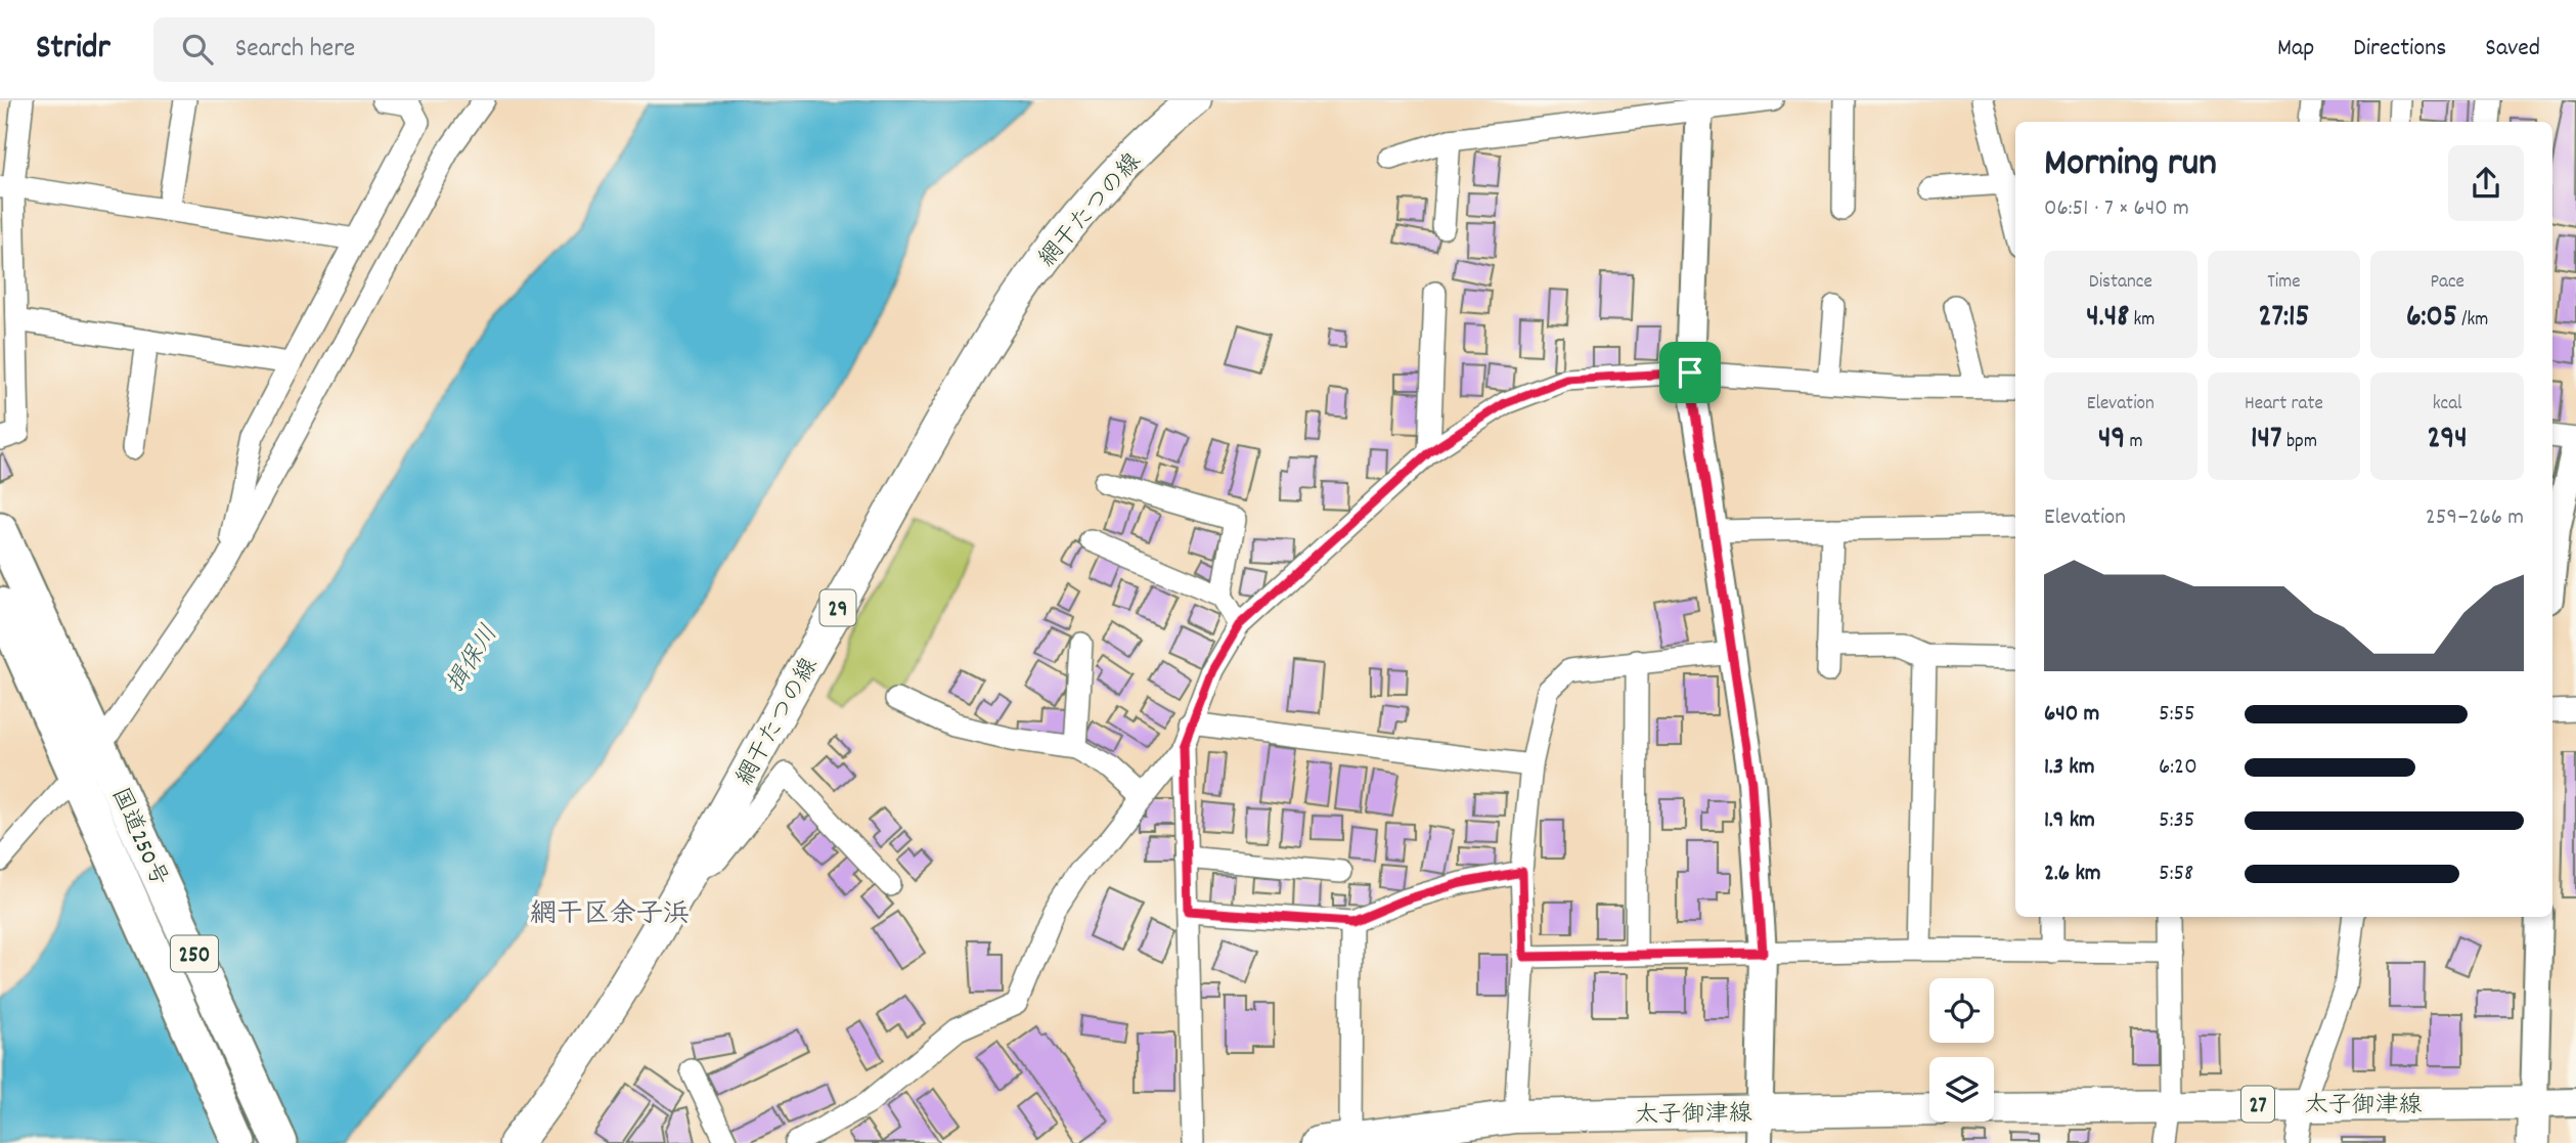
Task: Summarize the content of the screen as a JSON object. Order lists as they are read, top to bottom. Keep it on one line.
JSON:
{"streets":{"highway":["国道250号","250"],"main road":["網干たつの線","29","太子御津線","27"]},"districts":["網干区余子浜"],"water":["揖保川"],"page":{"header":"Stridr","search":"Search here","nav":["Map","Directions","Saved"],"heading":["Morning run","06:51 · 7 × 640 m"],"stats":[["Distance","4.48 km"],["Time","27:15"],["Pace","6:05 /km"],["Elevation","49 m"],["Heart rate","147 bpm"],["kcal","294"]],"chart":["Elevation","259–266 m"],"list":[{"name":"640 m","note":"5:55"},{"name":"1.3 km","note":"6:20"},{"name":"1.9 km","note":"5:35"},{"name":"2.6 km","note":"5:58"}]}}
